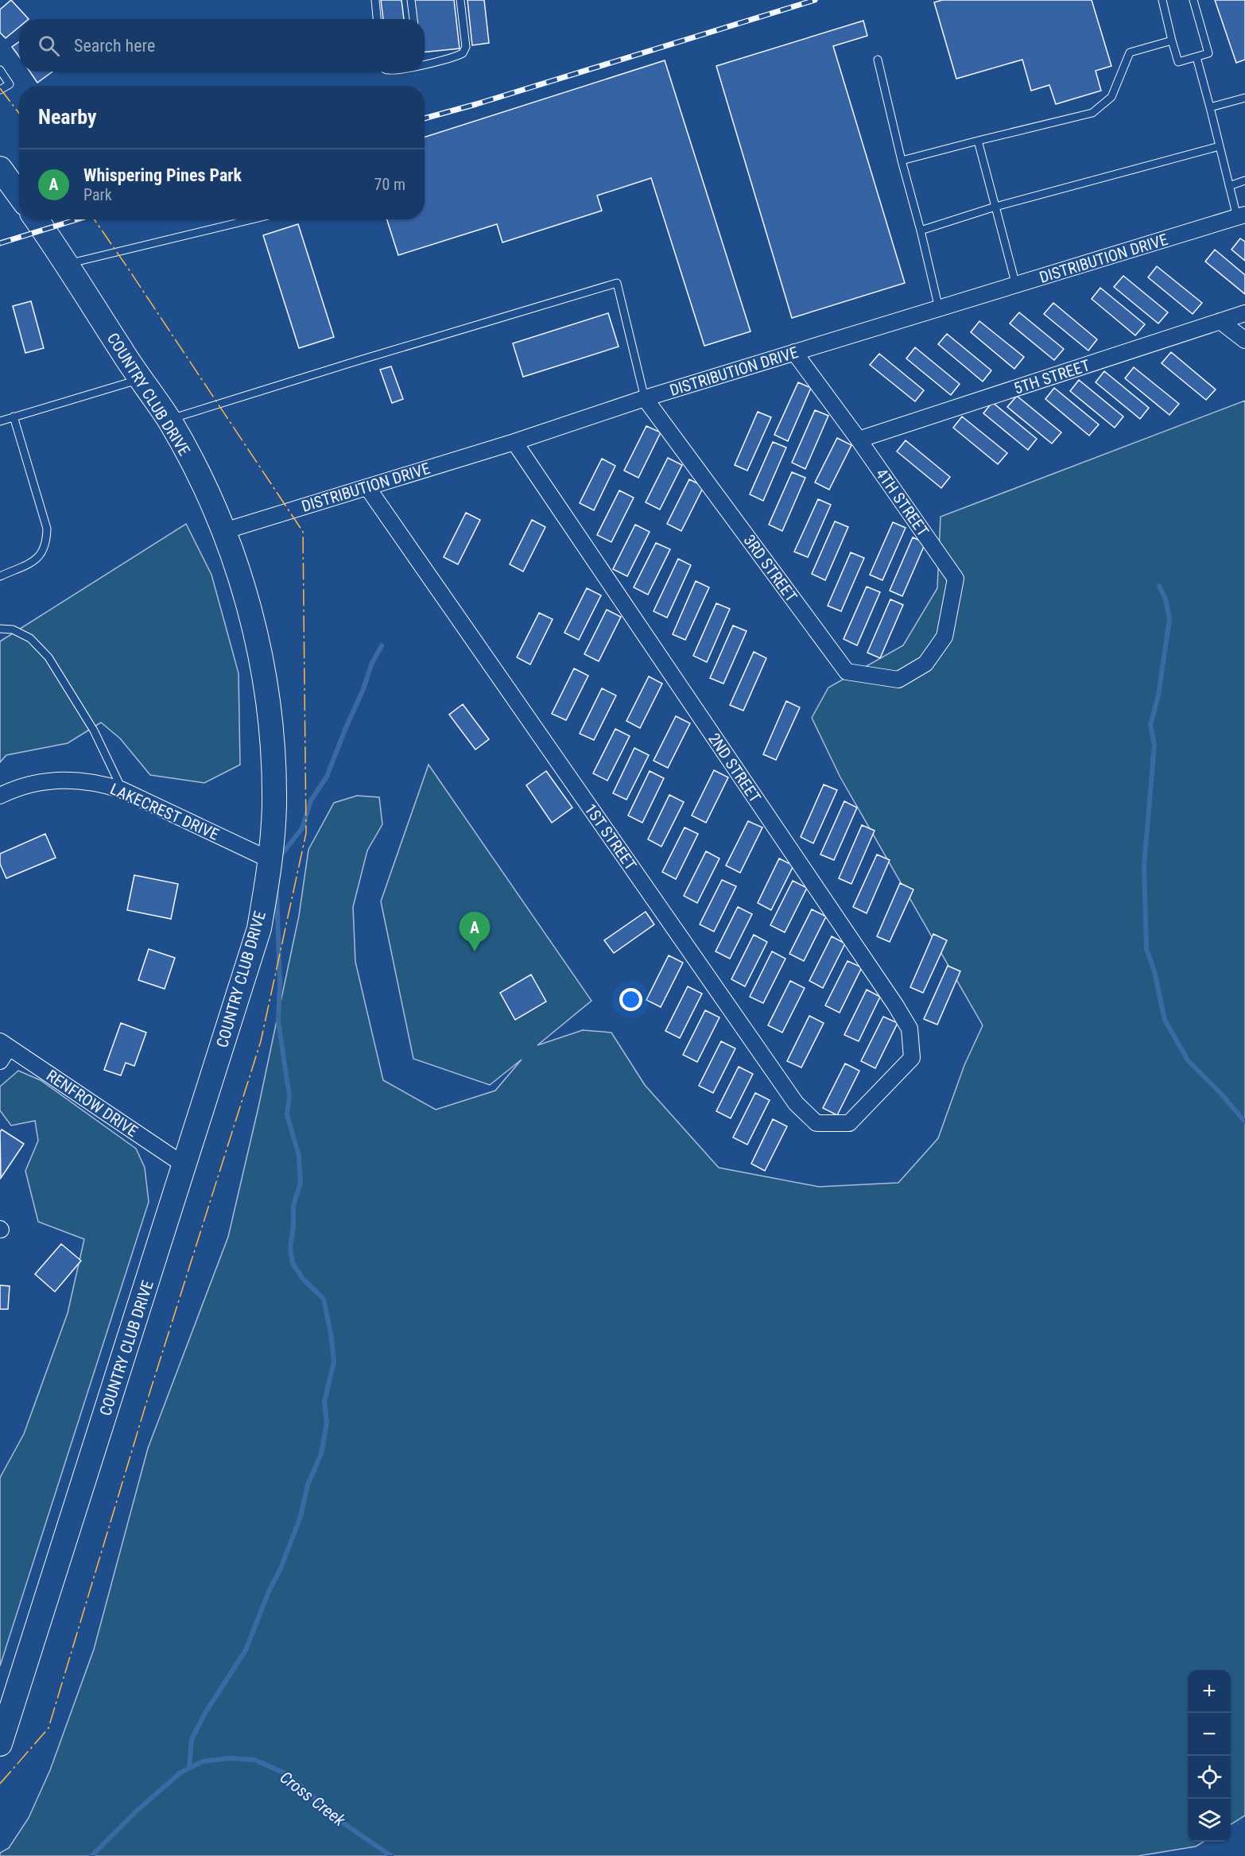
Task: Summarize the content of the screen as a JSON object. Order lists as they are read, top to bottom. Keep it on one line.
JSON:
{"streets":{"main road":["COUNTRY CLUB DRIVE"],"street":["DISTRIBUTION DRIVE","5TH STREET","4TH STREET","3RD STREET","2ND STREET","LAKECREST DRIVE","1ST STREET","RENFROW DRIVE"]},"crossings":[["DISTRIBUTION DRIVE","COUNTRY CLUB DRIVE"],["DISTRIBUTION DRIVE","4TH STREET"],["DISTRIBUTION DRIVE","3RD STREET"],["DISTRIBUTION DRIVE","2ND STREET"],["DISTRIBUTION DRIVE","1ST STREET"],["5TH STREET","4TH STREET"],["COUNTRY CLUB DRIVE","LAKECREST DRIVE"],["COUNTRY CLUB DRIVE","RENFROW DRIVE"],["4TH STREET","3RD STREET"],["2ND STREET","1ST STREET"]],"water":["Cross Creek"],"page":{"search":"Search here","heading":"Nearby","list":[{"mark":"A","name":"Whispering Pines Park","note":"Park","value":"70 m"}],"pins":"A","map_buttons":["+","−"]}}
